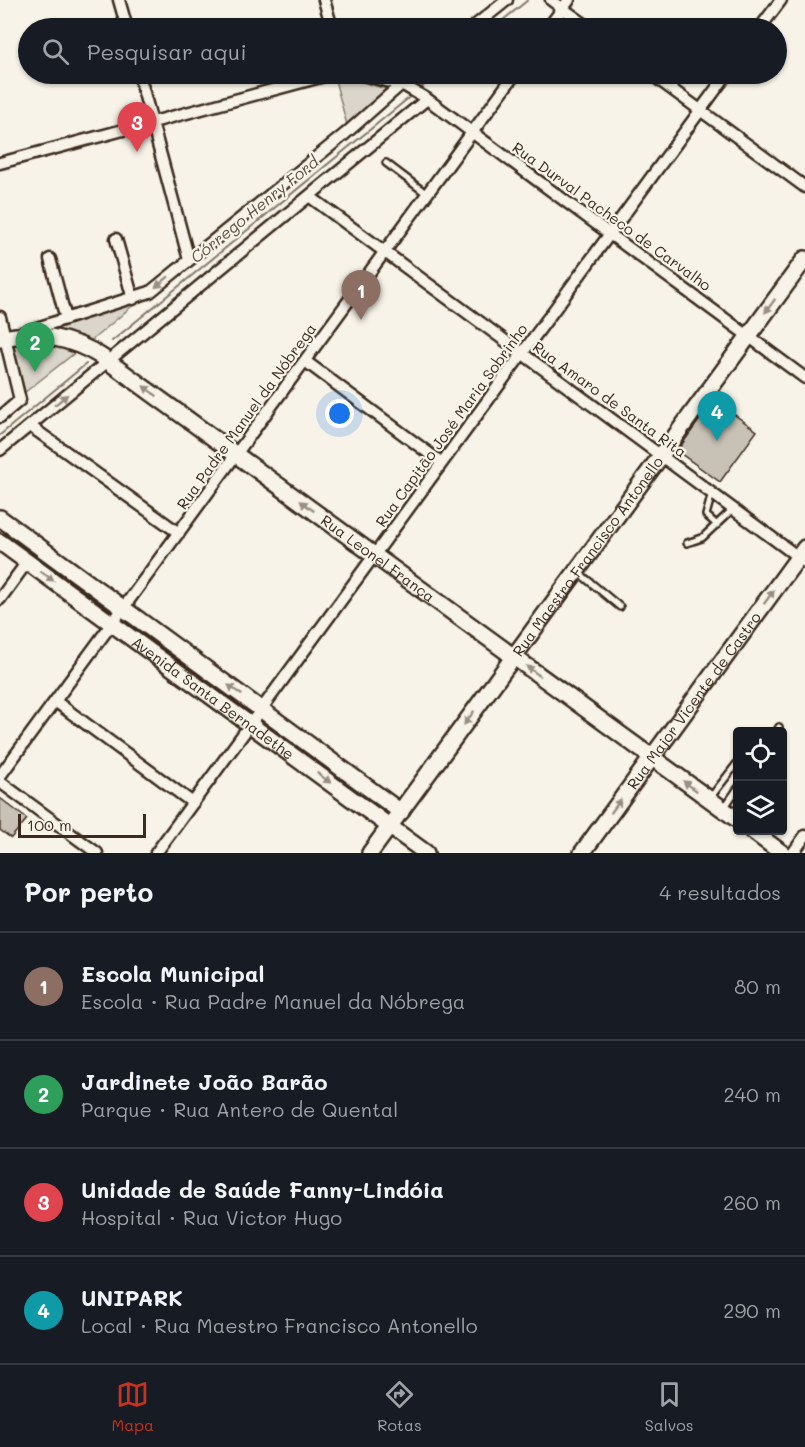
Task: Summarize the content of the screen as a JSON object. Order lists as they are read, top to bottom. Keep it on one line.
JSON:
{"streets":{"main road":["Rua Maestro Francisco Antonello","Rua Leonel França","Avenida Santa Bernadethe","Rua Major Vicente de Castro"],"street":["Rua Durval Pacheco de Carvalho","Rua Amaro de Santa Rita","Rua Padre Manuel da Nóbrega","Rua Capitão José Maria Sobrinho"]},"crossings":[["Rua Durval Pacheco de Carvalho","Rua Padre Manuel da Nóbrega"],["Rua Durval Pacheco de Carvalho","Rua Capitão José Maria Sobrinho"],["Rua Durval Pacheco de Carvalho","Rua Maestro Francisco Antonello"],["Rua Amaro de Santa Rita","Rua Padre Manuel da Nóbrega"],["Rua Amaro de Santa Rita","Rua Capitão José Maria Sobrinho"],["Rua Amaro de Santa Rita","Rua Maestro Francisco Antonello"],["Rua Amaro de Santa Rita","Rua Major Vicente de Castro"],["Rua Padre Manuel da Nóbrega","Rua Leonel França"],["Rua Padre Manuel da Nóbrega","Avenida Santa Bernadethe"],["Rua Capitão José Maria Sobrinho","Rua Leonel França"],["Rua Capitão José Maria Sobrinho","Avenida Santa Bernadethe"],["Rua Maestro Francisco Antonello","Rua Leonel França"],["Rua Maestro Francisco Antonello","Avenida Santa Bernadethe"],["Rua Leonel França","Rua Major Vicente de Castro"]],"one_way":["Rua Maestro Francisco Antonello","Rua Leonel França","Rua Major Vicente de Castro"],"water":["Córrego Henry Ford"],"scale_bar":"100 m","page":{"search":"Pesquisar aqui","pins":["3","1","2","4"],"scale":"100 m","heading":["Por perto","4 resultados"],"list":[{"mark":"1","name":"Escola Municipal","note":"Escola · Rua Padre Manuel da Nóbrega","value":"80 m"},{"mark":"2","name":"Jardinete João Barão","note":"Parque · Rua Antero de Quental","value":"240 m"},{"mark":"3","name":"Unidade de Saúde Fanny-Lindóia","note":"Hospital · Rua Victor Hugo","value":"260 m"},{"mark":"4","name":"UNIPARK","note":"Local · Rua Maestro Francisco Antonello","value":"290 m"}],"nav":["Mapa","Rotas","Salvos"]}}
